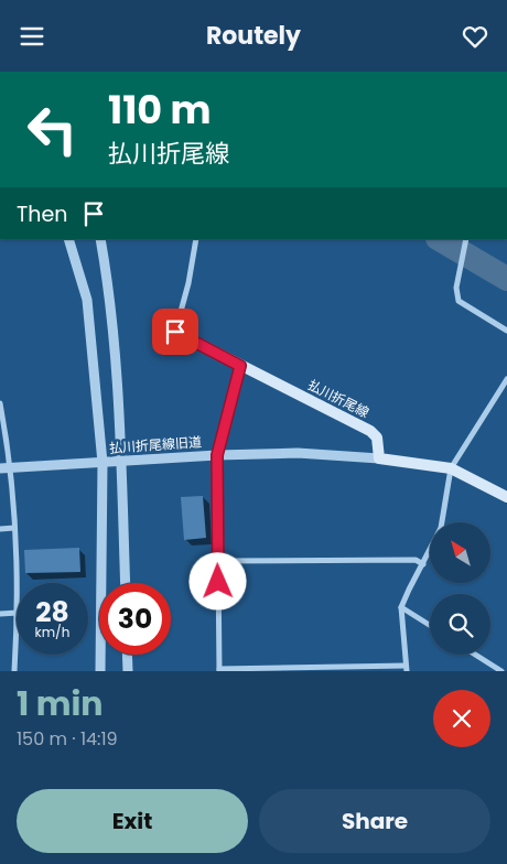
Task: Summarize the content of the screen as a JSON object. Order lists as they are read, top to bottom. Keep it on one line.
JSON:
{"streets":{"main road":["払川折尾線"],"street":["払川折尾線旧道"]},"crossings":[["払川折尾線","払川折尾線旧道"]],"north":"top left","page":{"header":"Routely","turn":["110 m","払川折尾線"],"then":"Then","speed":"28 km/h","limit":"30","heading":["1 min","150 m · 14:19"],"buttons":["Exit","Share"]}}
